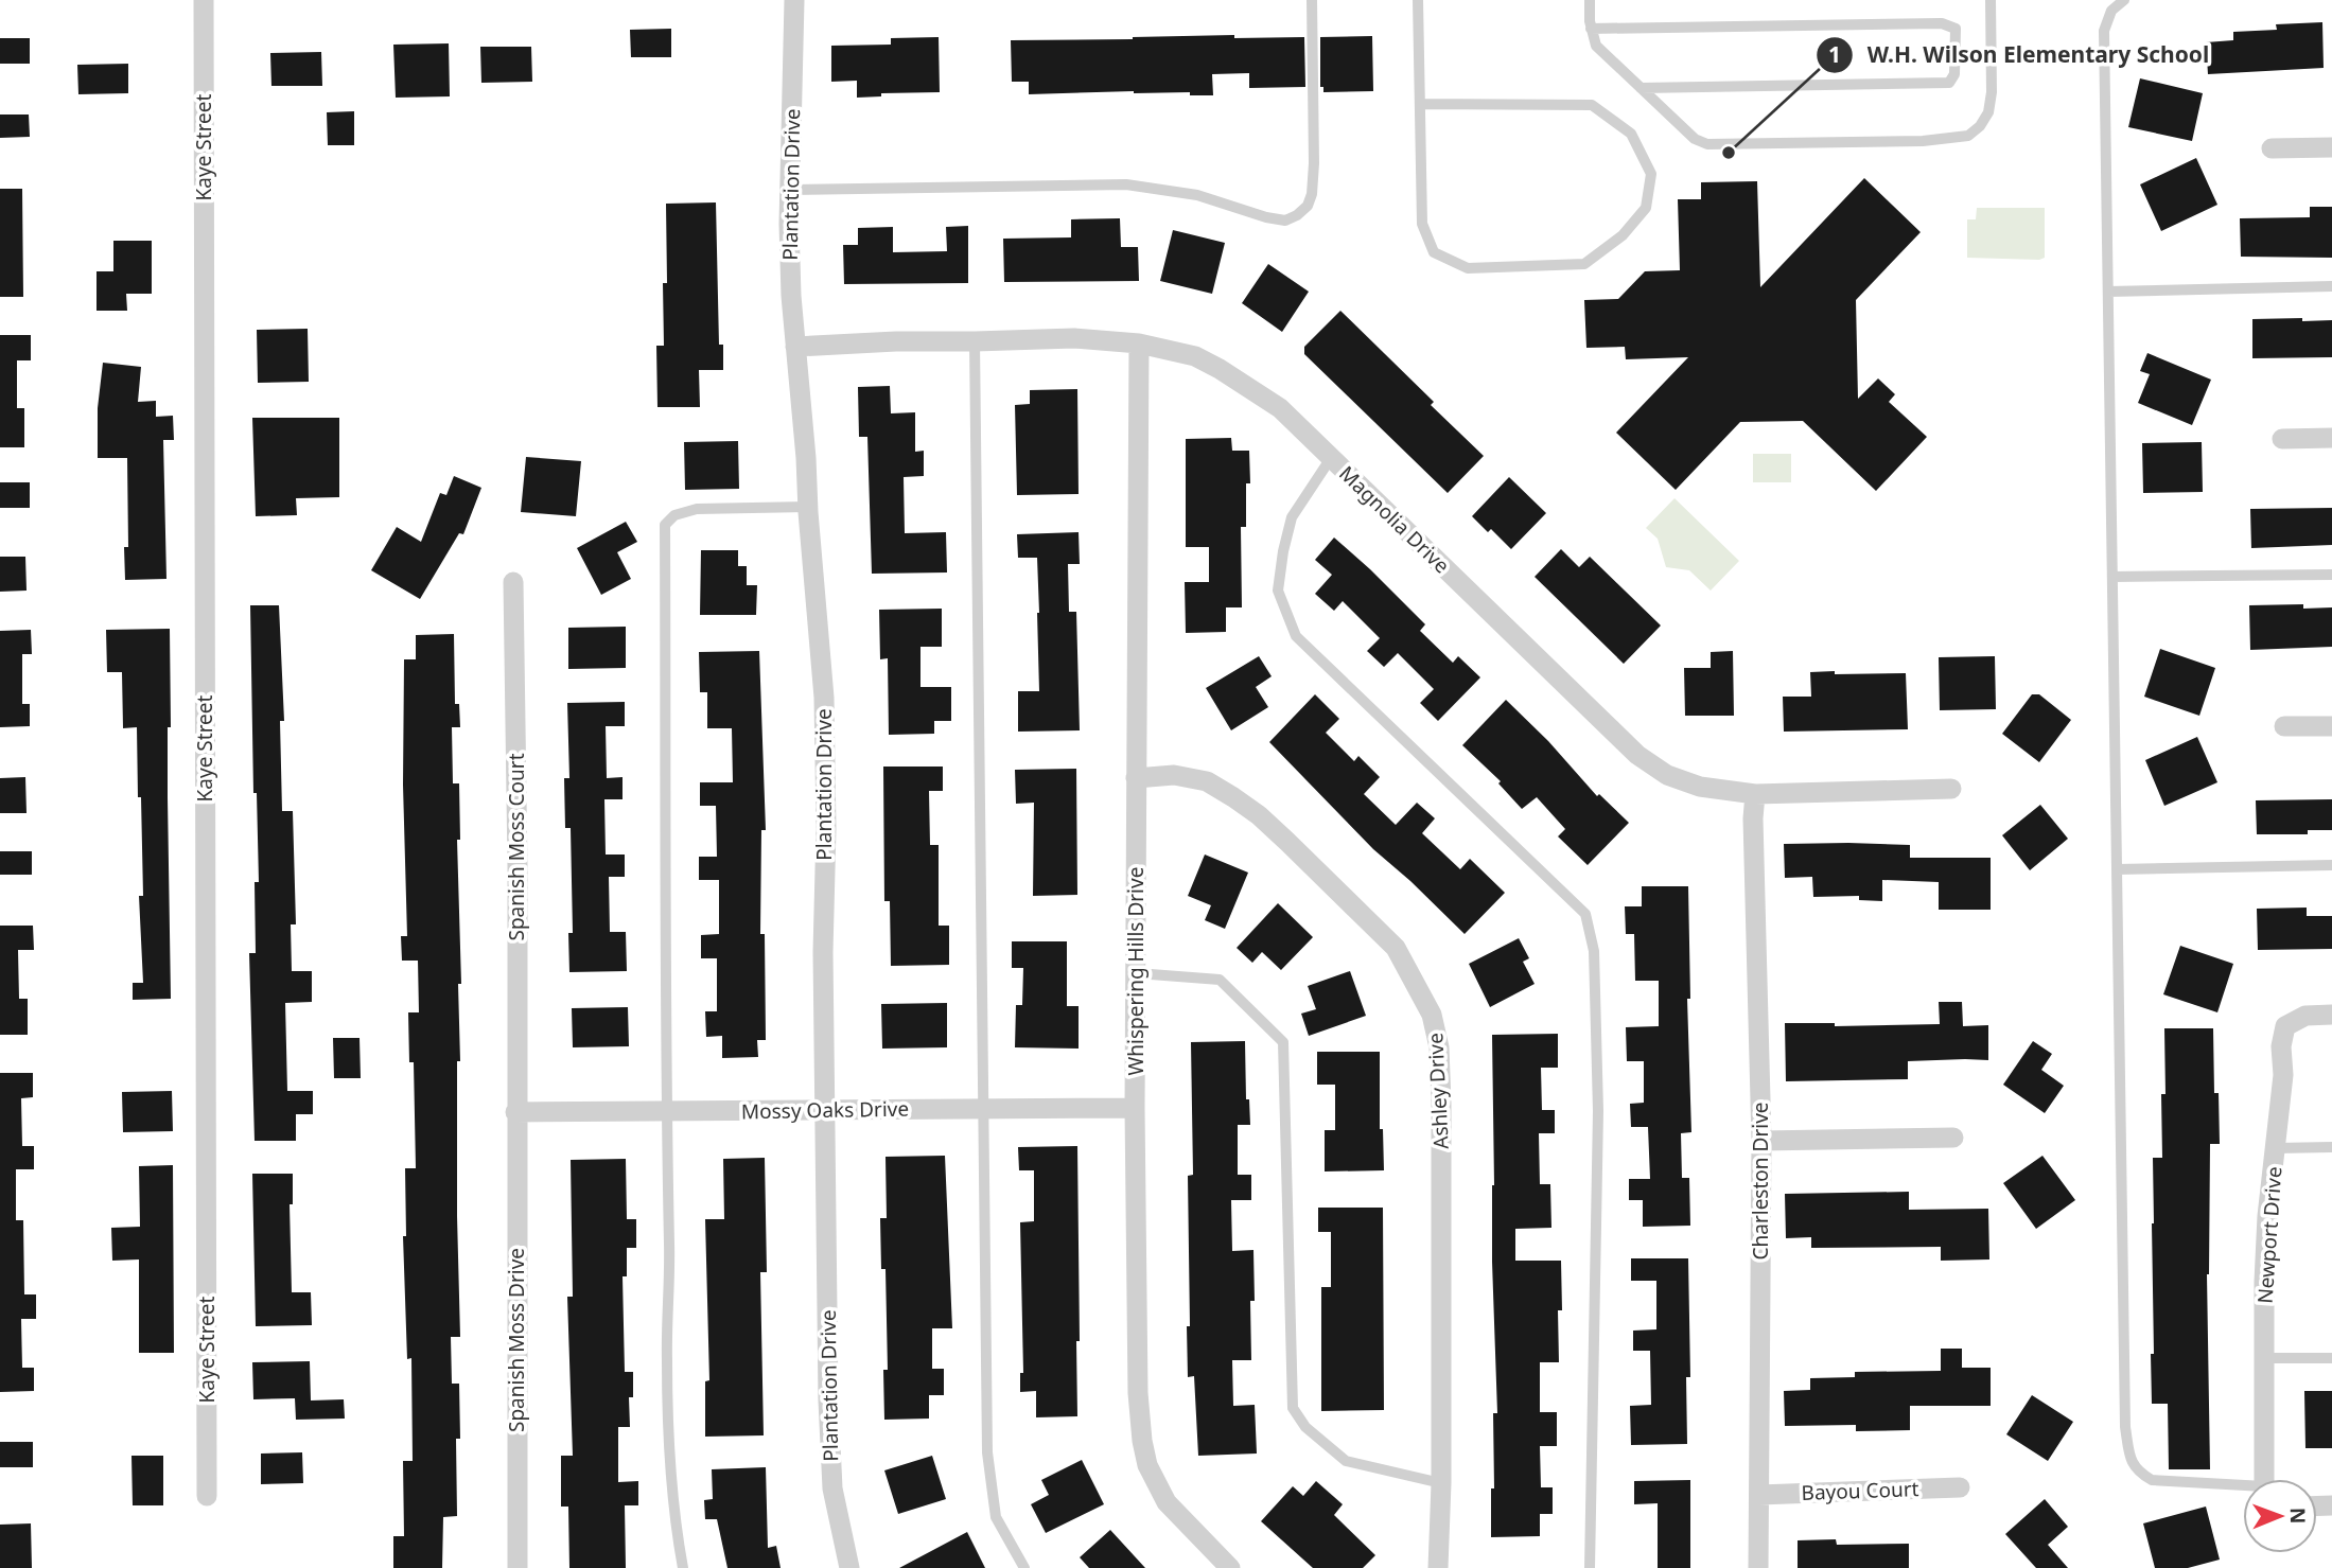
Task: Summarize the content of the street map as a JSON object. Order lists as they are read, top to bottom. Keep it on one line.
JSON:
{"streets":{"street":["Kaye Street","Plantation Drive","Magnolia Drive","Spanish Moss Court","Whispering Hills Drive","Ashley Drive","Mossy Oaks Drive","Charleston Drive","Newport Drive","Spanish Moss Drive","Bayou Court"]},"crossings":[["Plantation Drive","Magnolia Drive"],["Plantation Drive","Mossy Oaks Drive"],["Magnolia Drive","Whispering Hills Drive"],["Magnolia Drive","Charleston Drive"],["Spanish Moss Court","Mossy Oaks Drive"],["Spanish Moss Court","Spanish Moss Drive"],["Whispering Hills Drive","Ashley Drive"],["Whispering Hills Drive","Mossy Oaks Drive"],["Mossy Oaks Drive","Spanish Moss Drive"],["Charleston Drive","Bayou Court"]],"places":["W.H. Wilson Elementary School"],"north":"right"}
